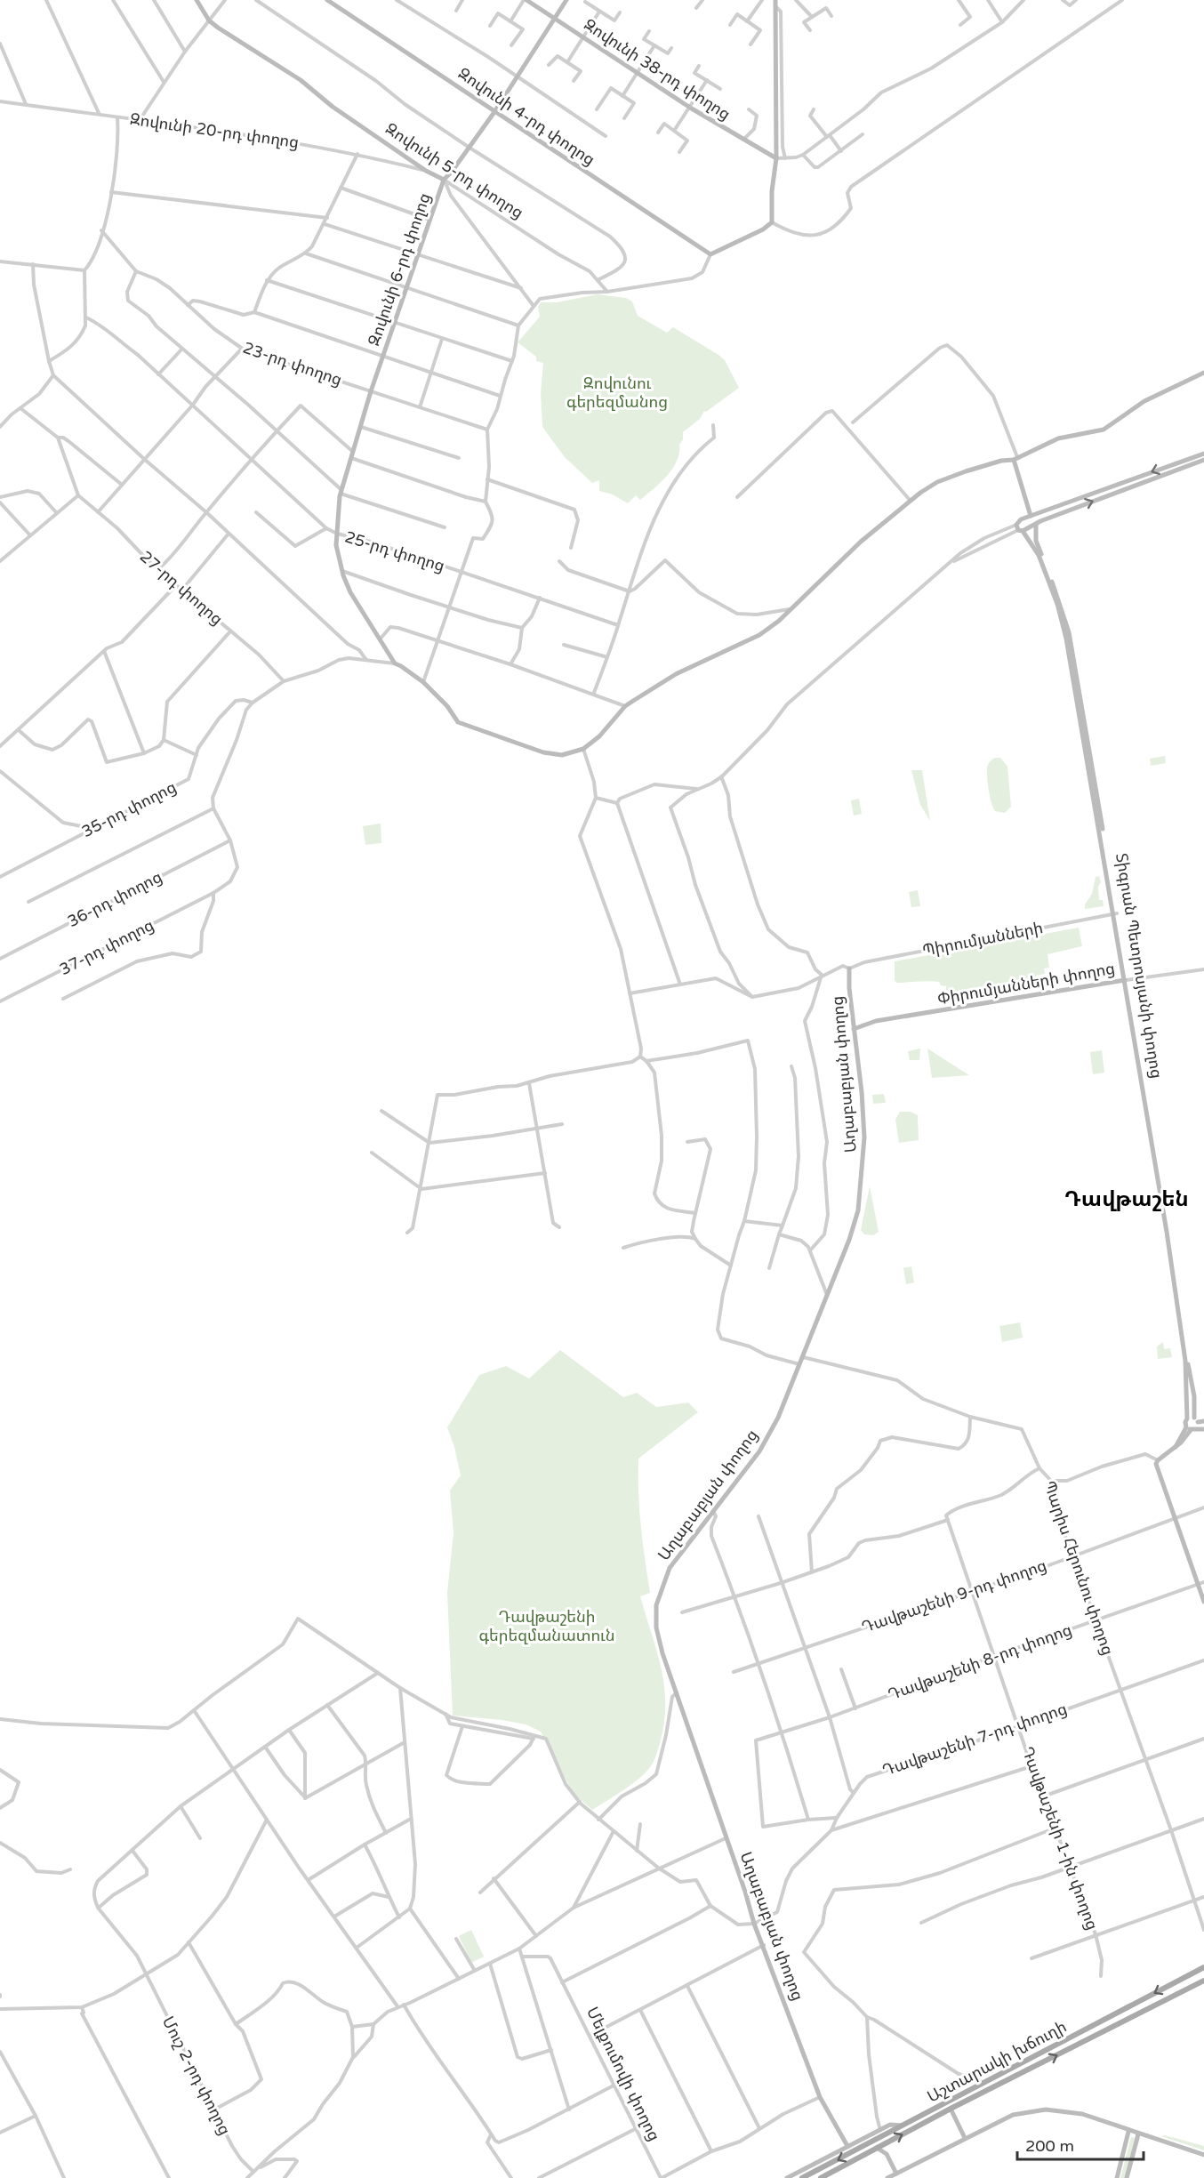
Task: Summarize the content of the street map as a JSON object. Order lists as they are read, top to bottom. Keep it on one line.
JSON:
{"streets":{"main road":["Աշտարակի խճուղի"],"street":["Զովունի 38-րդ փողոց","Զովունի 4-րդ փողոց","Զովունի 20-րդ փողոց","Զովունի 5-րդ փողոց","Զովունի 6-րդ փողոց","23-րդ փողոց","25-րդ փողոց","27-րդ փողոց","35-րդ փողոց","36-րդ փողոց","Պիրումյանների","37-րդ փողոց","Տիգրան Պետրոսյանի փողոց","Փիրումյանների փողոց","Աղաբաբյան փողոց","Պարիս Հերունու փողոց","Դավթաշենի 9-րդ փողոց","Դավթաշենի 8-րդ փողոց","Դավթաշենի 7-րդ փողոց","Դավթաշենի 1-ին փողոց","Մելքումովի փողոց","Մուշ 2-րդ փողոց"]},"crossings":[["Զովունի 38-րդ փողոց","Զովունի 6-րդ փողոց"],["Զովունի 4-րդ փողոց","Զովունի 6-րդ փողոց"],["Զովունի 20-րդ փողոց","Զովունի 5-րդ փողոց"],["Զովունի 5-րդ փողոց","Զովունի 6-րդ փողոց"],["Զովունի 6-րդ փողոց","23-րդ փողոց"],["Զովունի 6-րդ փողոց","25-րդ փողոց"],["36-րդ փողոց","37-րդ փողոց"],["Պիրումյանների","Տիգրան Պետրոսյանի փողոց"],["Պիրումյանների","Աղաբաբյան փողոց"],["Տիգրան Պետրոսյանի փողոց","Փիրումյանների փողոց"],["Փիրումյանների փողոց","Աղաբաբյան փողոց"],["Աղաբաբյան փողոց","Պարիս Հերունու փողոց"],["Աղաբաբյան փողոց","Դավթաշենի 7-րդ փողոց"],["Պարիս Հերունու փողոց","Դավթաշենի 9-րդ փողոց"],["Պարիս Հերունու փողոց","Դավթաշենի 8-րդ փողոց"],["Պարիս Հերունու փողոց","Դավթաշենի 7-րդ փողոց"],["Դավթաշենի 9-րդ փողոց","Դավթաշենի 1-ին փողոց"],["Դավթաշենի 8-րդ փողոց","Դավթաշենի 1-ին փողոց"],["Դավթաշենի 7-րդ փողոց","Դավթաշենի 1-ին փողոց"]],"districts":["Դավթաշեն"],"parks":["Զովունու գերեզմանոց","Դավթաշենի գերեզմանատուն"],"scale_bar":"200 m"}
